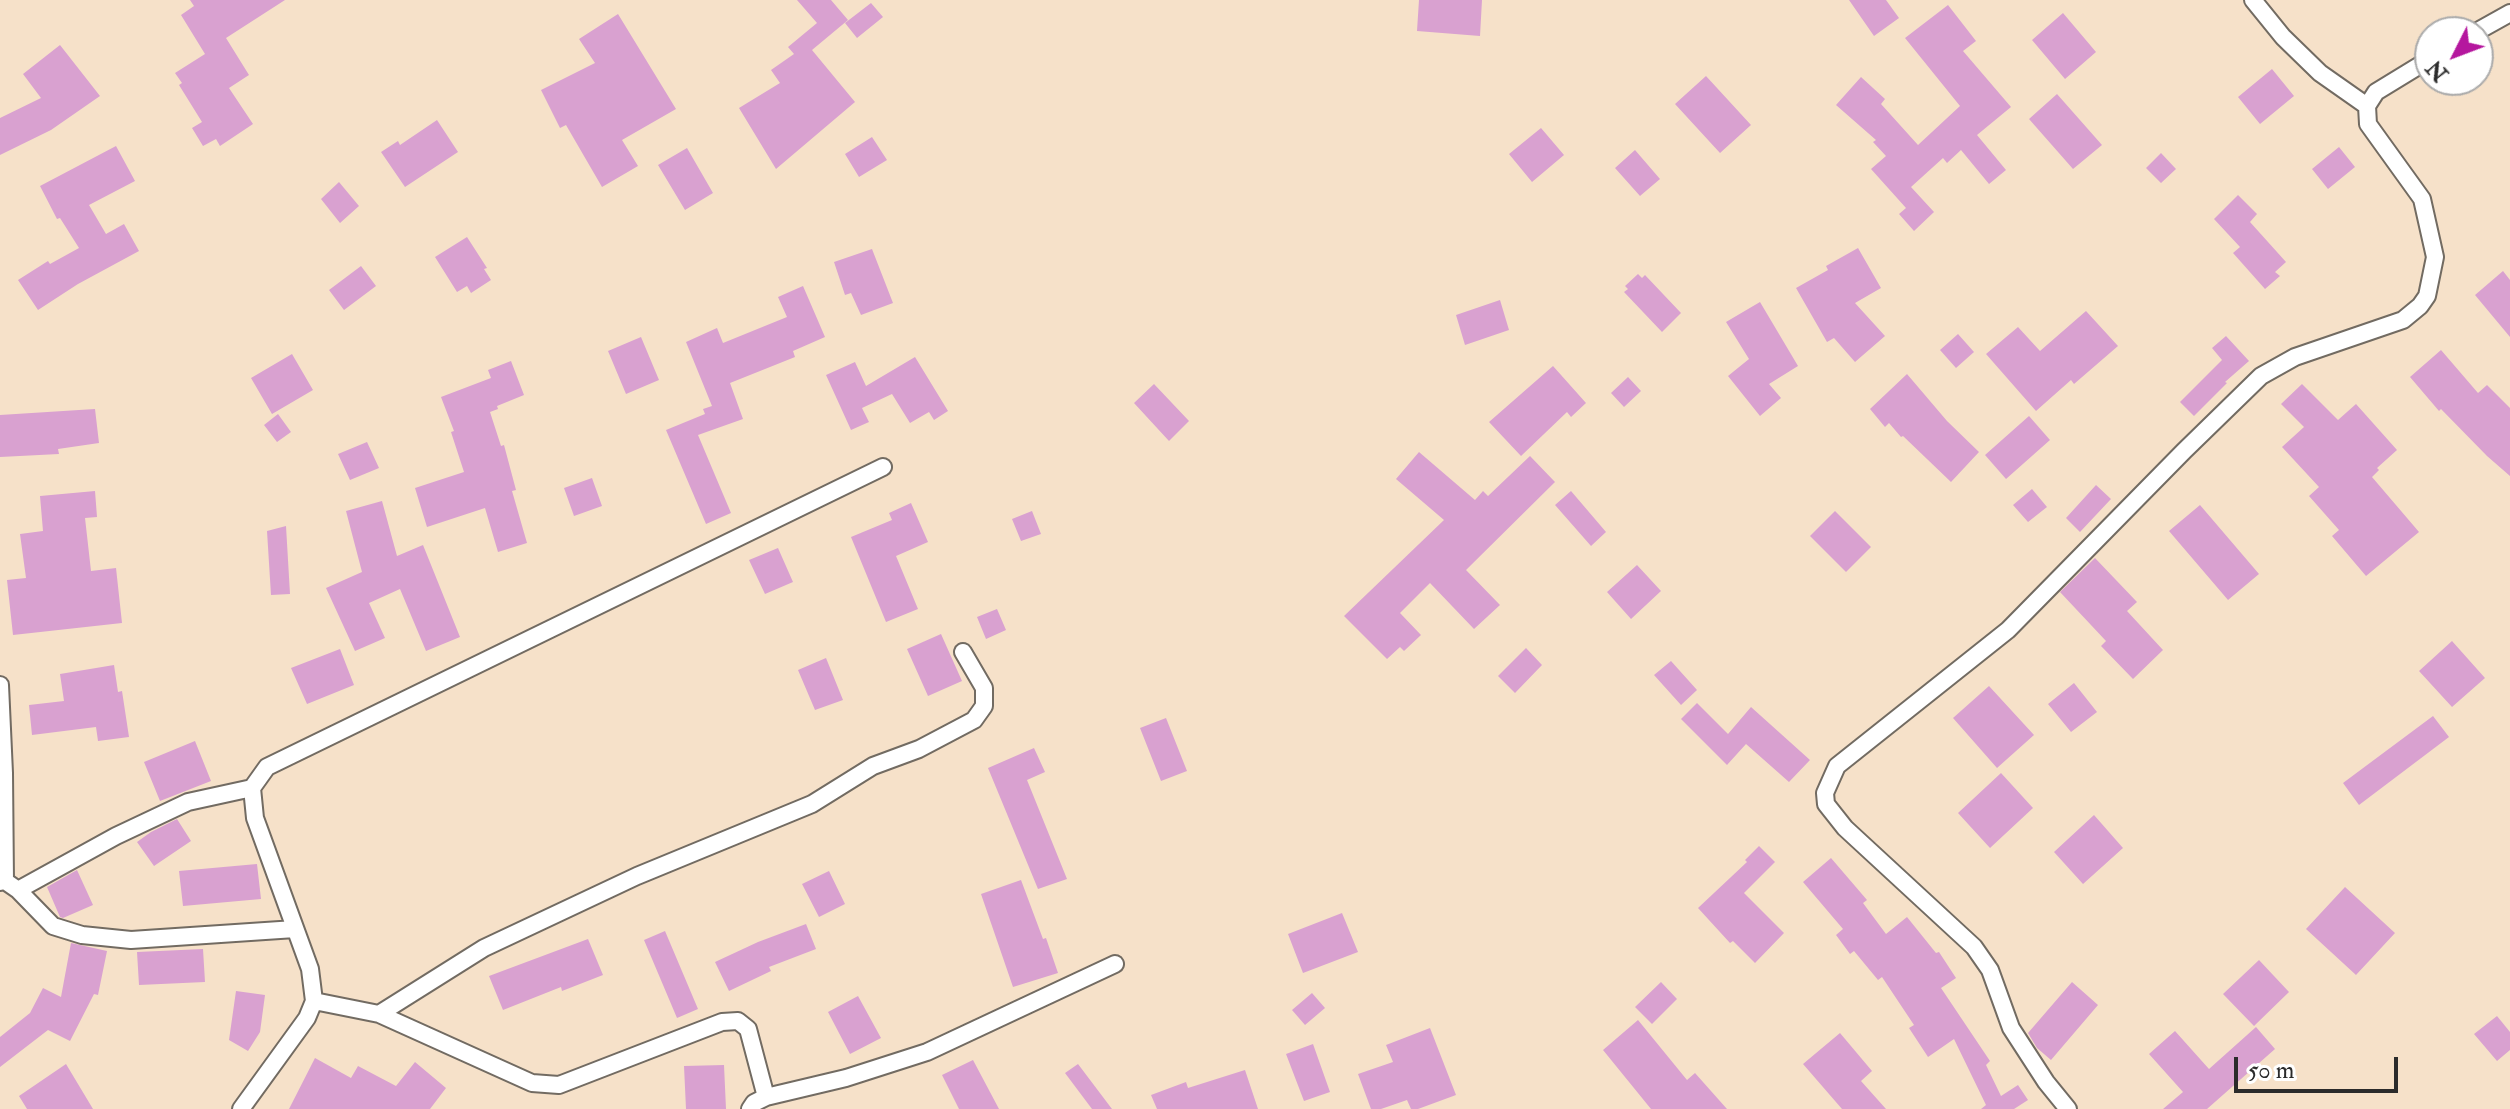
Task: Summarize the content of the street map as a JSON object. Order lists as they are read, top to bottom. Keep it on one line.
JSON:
{"scale_bar":"50 m","north":"bottom left"}
